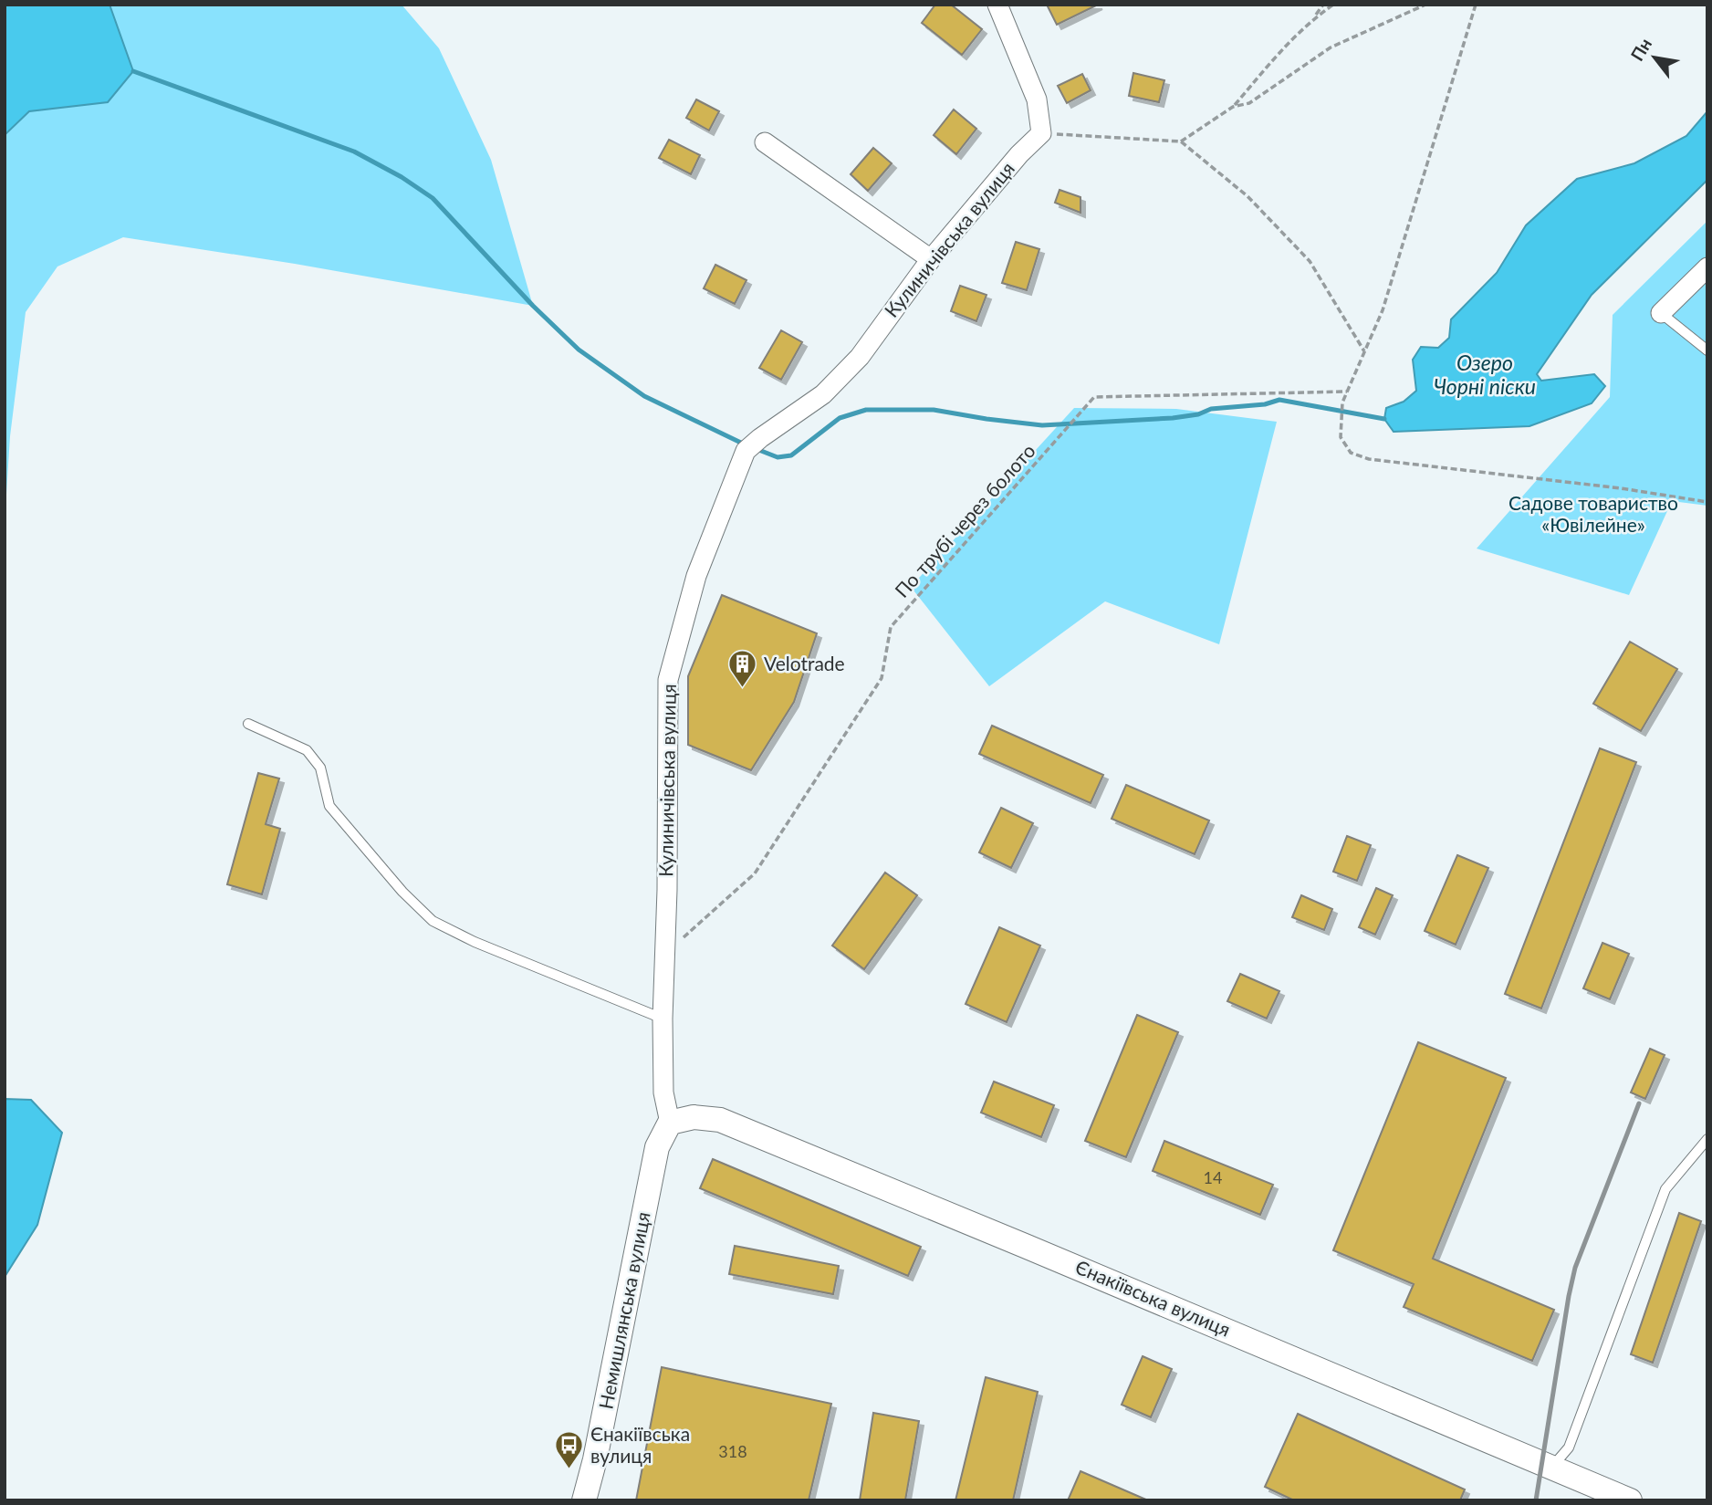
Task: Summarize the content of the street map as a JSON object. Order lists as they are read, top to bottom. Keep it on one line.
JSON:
{"streets":{"street":["Кулиничівська вулиця","Єнакіївська вулиця","Немишлянська вулиця"],"path":["По трубі через болото"]},"crossings":[["Кулиничівська вулиця","По трубі через болото"],["Кулиничівська вулиця","Єнакіївська вулиця"],["Кулиничівська вулиця","Немишлянська вулиця"],["Єнакіївська вулиця","Немишлянська вулиця"]],"water":["Озеро Чорні піски"],"parks":["Садове товариство «Ювілейне»"],"places":{"building":["Velotrade"],"bus stop":["Єнакіївська вулиця"]},"house_numbers":["14","318"],"north":"top left"}
